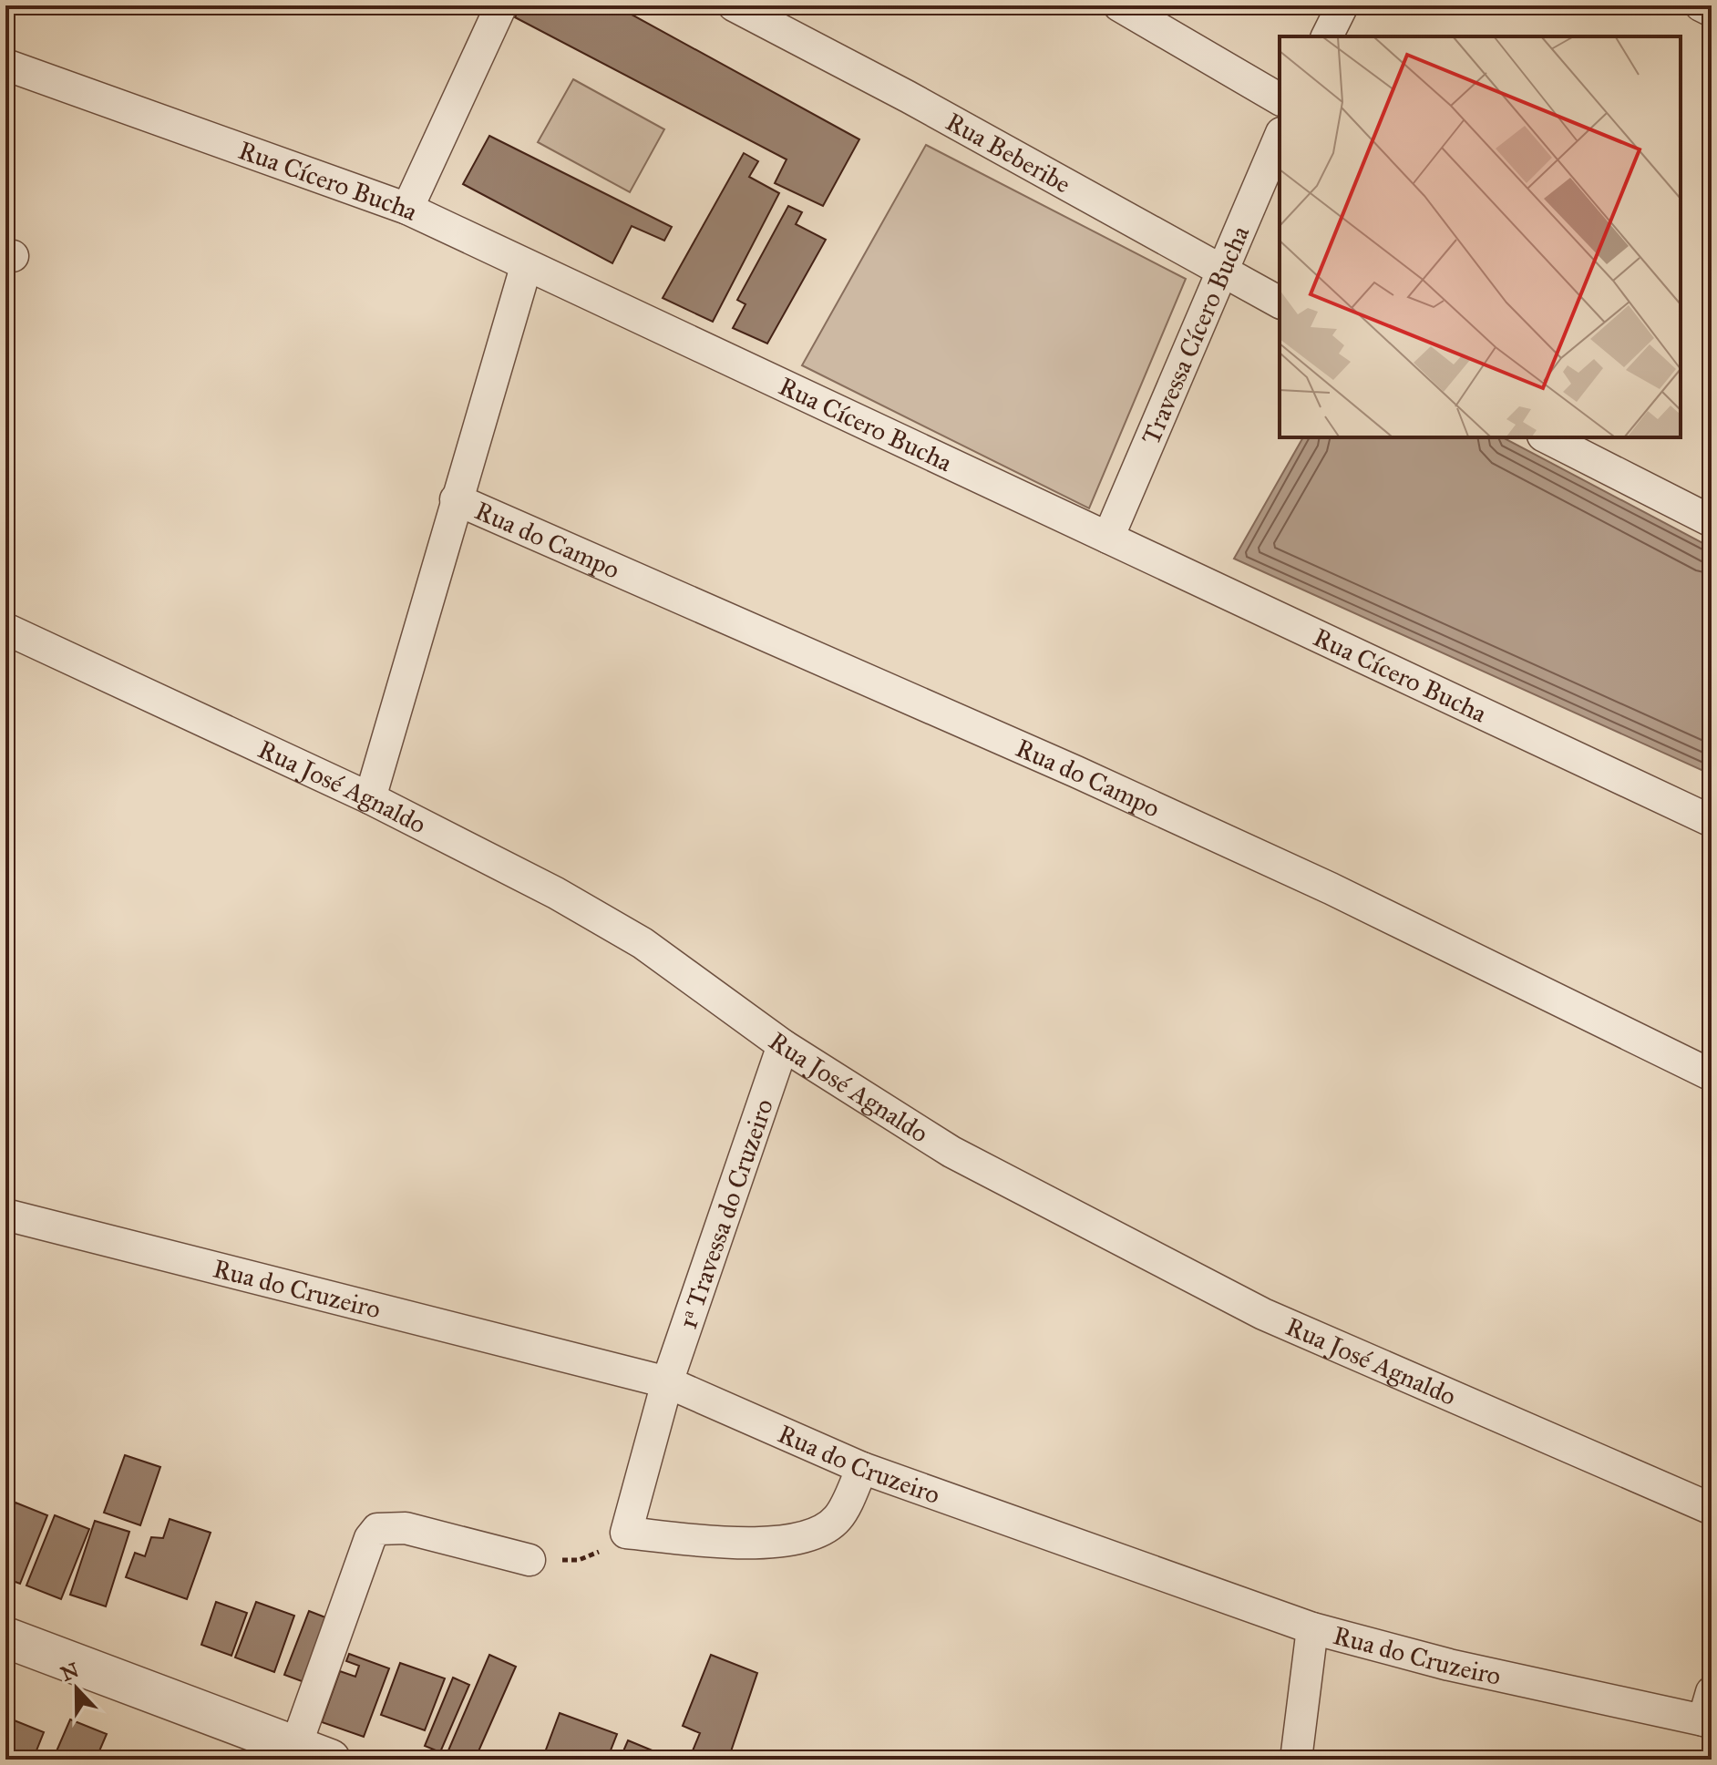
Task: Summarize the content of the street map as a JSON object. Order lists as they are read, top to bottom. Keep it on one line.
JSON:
{"streets":{"street":["Rua Beberibe","Rua Cícero Bucha","Travessa Cícero Bucha","Rua do Campo","Rua José Agnaldo","1ᵃ Travessa do Cruzeiro","Rua do Cruzeiro"]},"crossings":[["Rua Beberibe","Travessa Cícero Bucha"],["Rua Cícero Bucha","Travessa Cícero Bucha"],["Rua José Agnaldo","1ᵃ Travessa do Cruzeiro"],["1ᵃ Travessa do Cruzeiro","Rua do Cruzeiro"]],"north":"top"}
